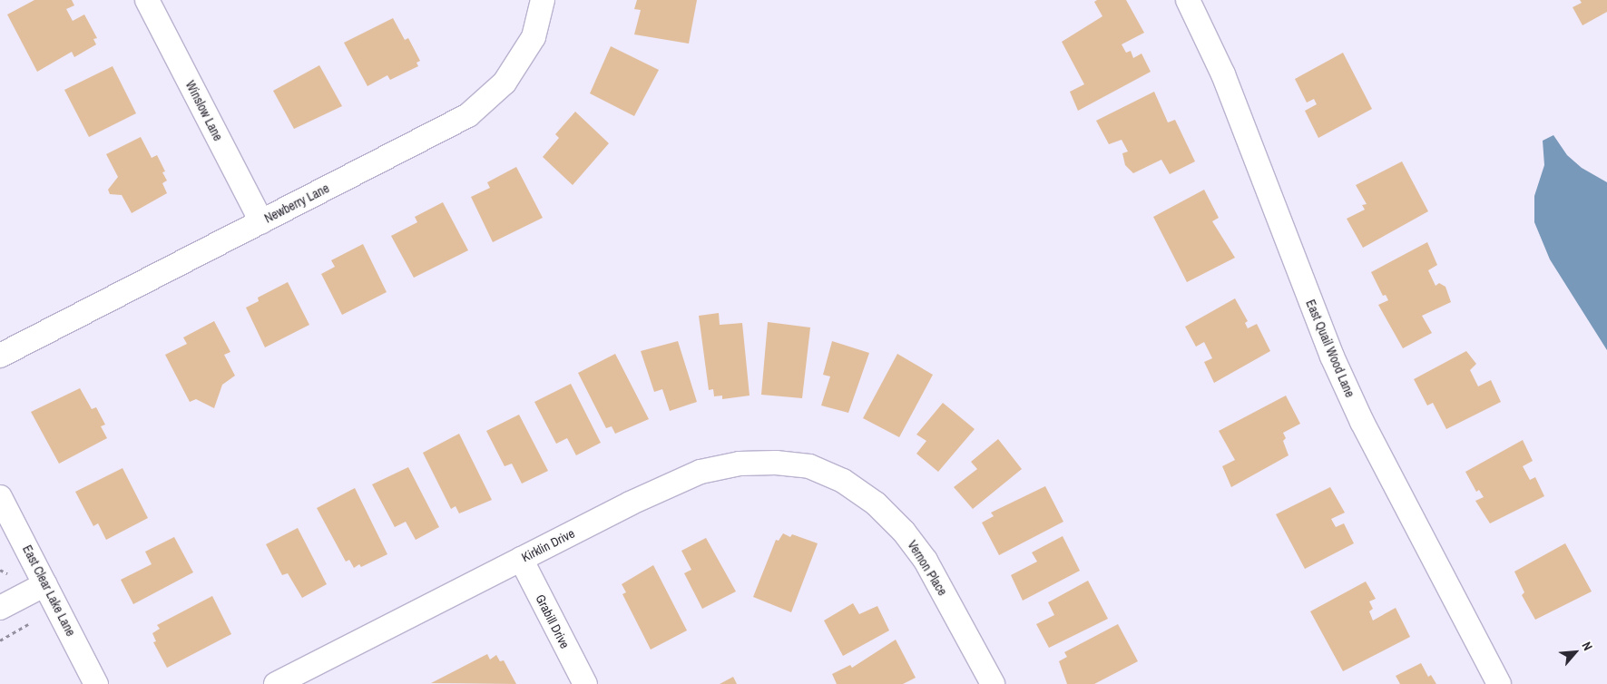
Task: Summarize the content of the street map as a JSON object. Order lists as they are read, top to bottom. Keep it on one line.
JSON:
{"streets":{"street":["Winslow Lane","Newberry Lane","East Quail Wood Lane","Kirklin Drive","Vernon Place","East Clear Lake Lane","Grabill Drive"]},"crossings":[["Winslow Lane","Newberry Lane"],["Kirklin Drive","Vernon Place"],["Kirklin Drive","Grabill Drive"]],"north":"top right"}
